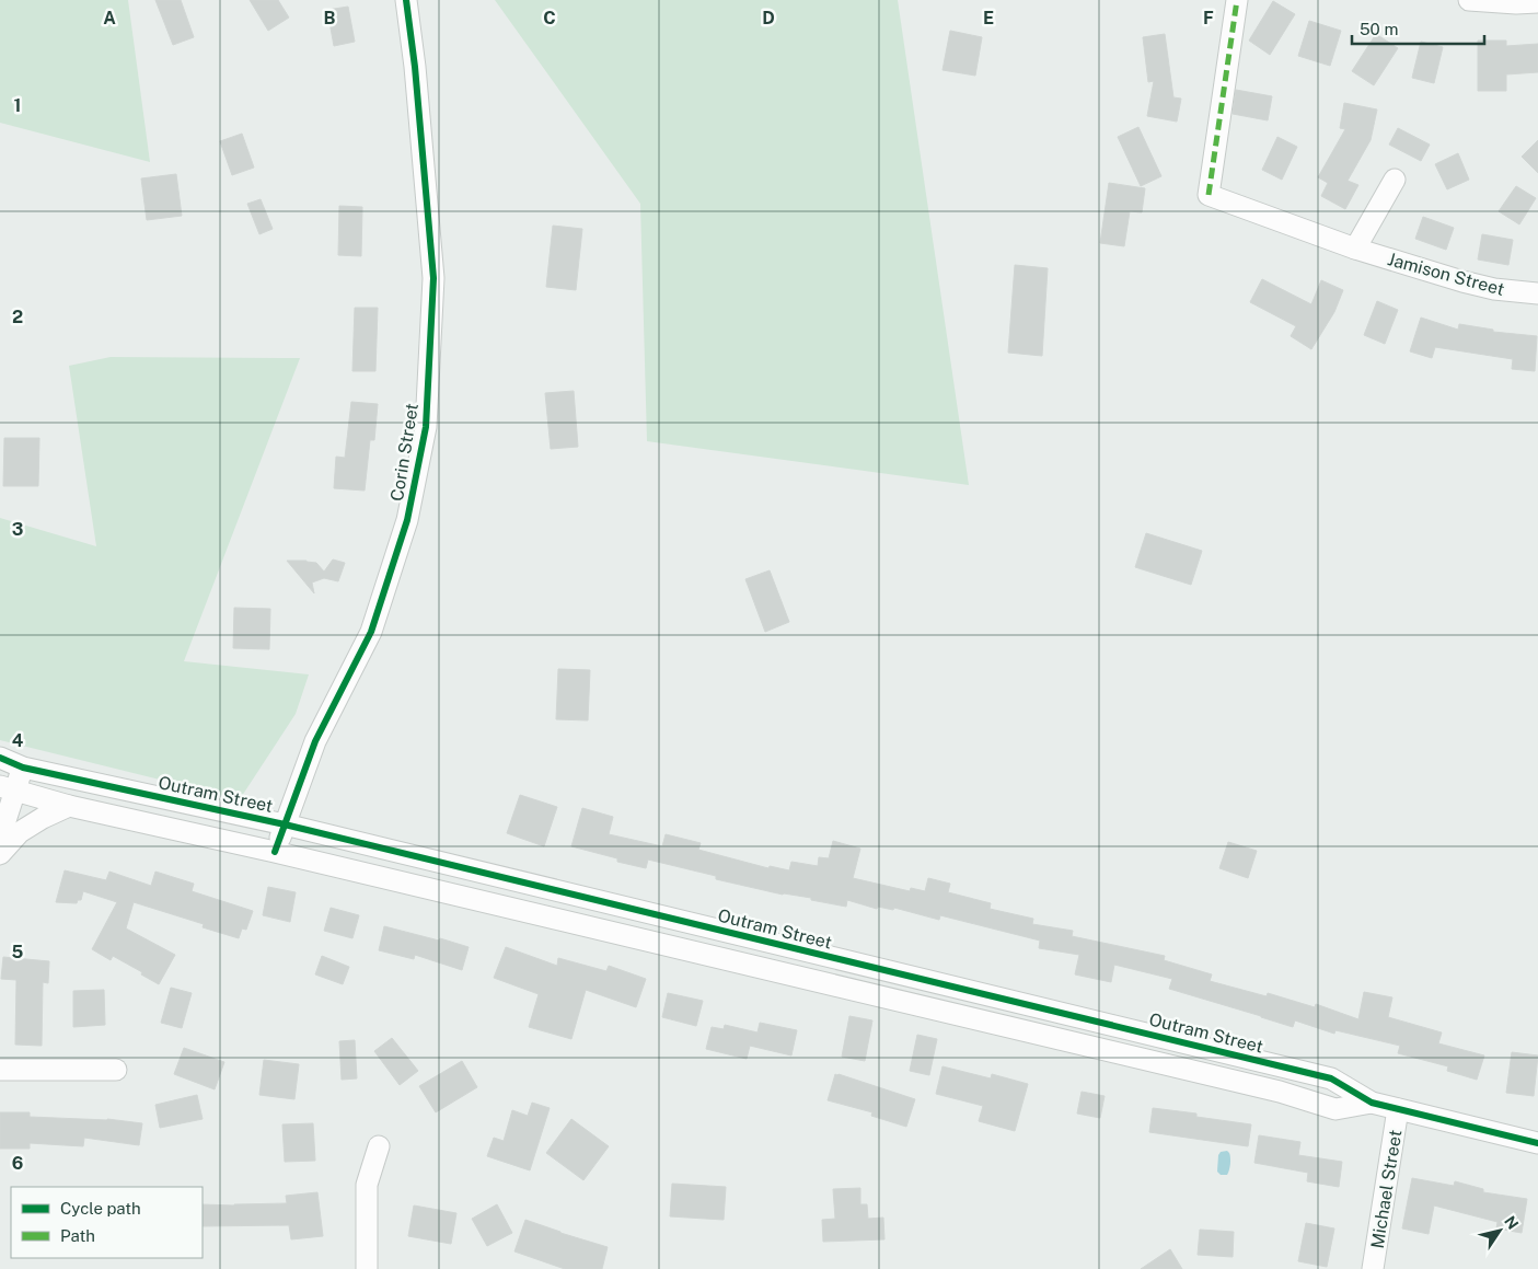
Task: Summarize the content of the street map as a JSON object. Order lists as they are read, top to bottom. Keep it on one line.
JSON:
{"streets":{"street":["Jamison Street","Corin Street","Outram Street","Michael Street"]},"crossings":[["Corin Street","Outram Street"],["Outram Street","Michael Street"]],"legend":["Cycle path","Path"],"scale_bar":"50 m","north":"top right","grid":{"columns":["A","B","C","D","E","F"],"rows":["1","2","3","4","5","6"]}}
